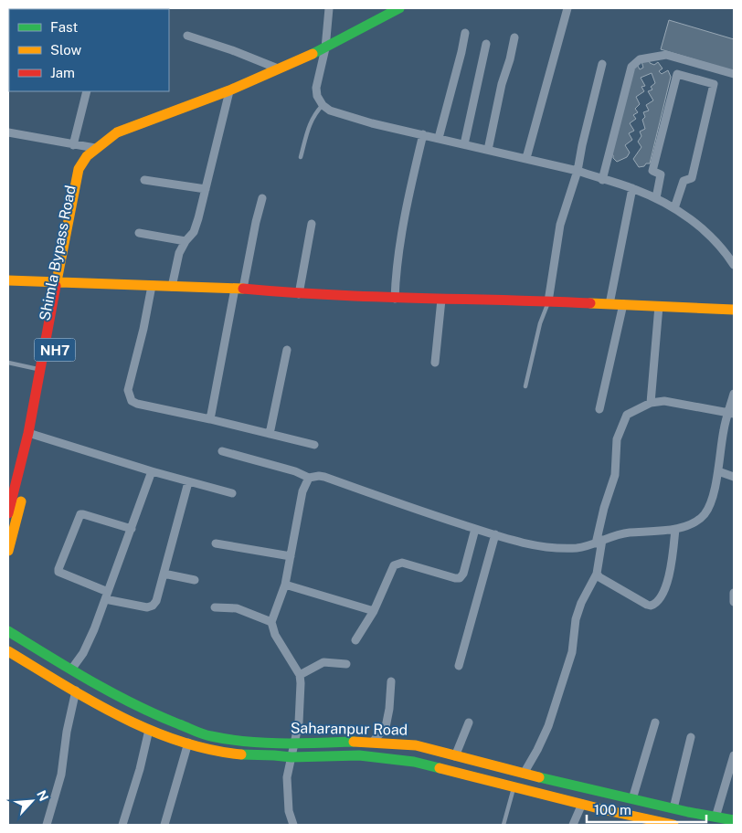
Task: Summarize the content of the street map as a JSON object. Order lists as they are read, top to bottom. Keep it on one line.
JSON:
{"streets":{"main road":["Shimla Bypass Road","NH7","Saharanpur Road"]},"legend":["Fast","Slow","Jam"],"scale_bar":"100 m","north":"top right"}
